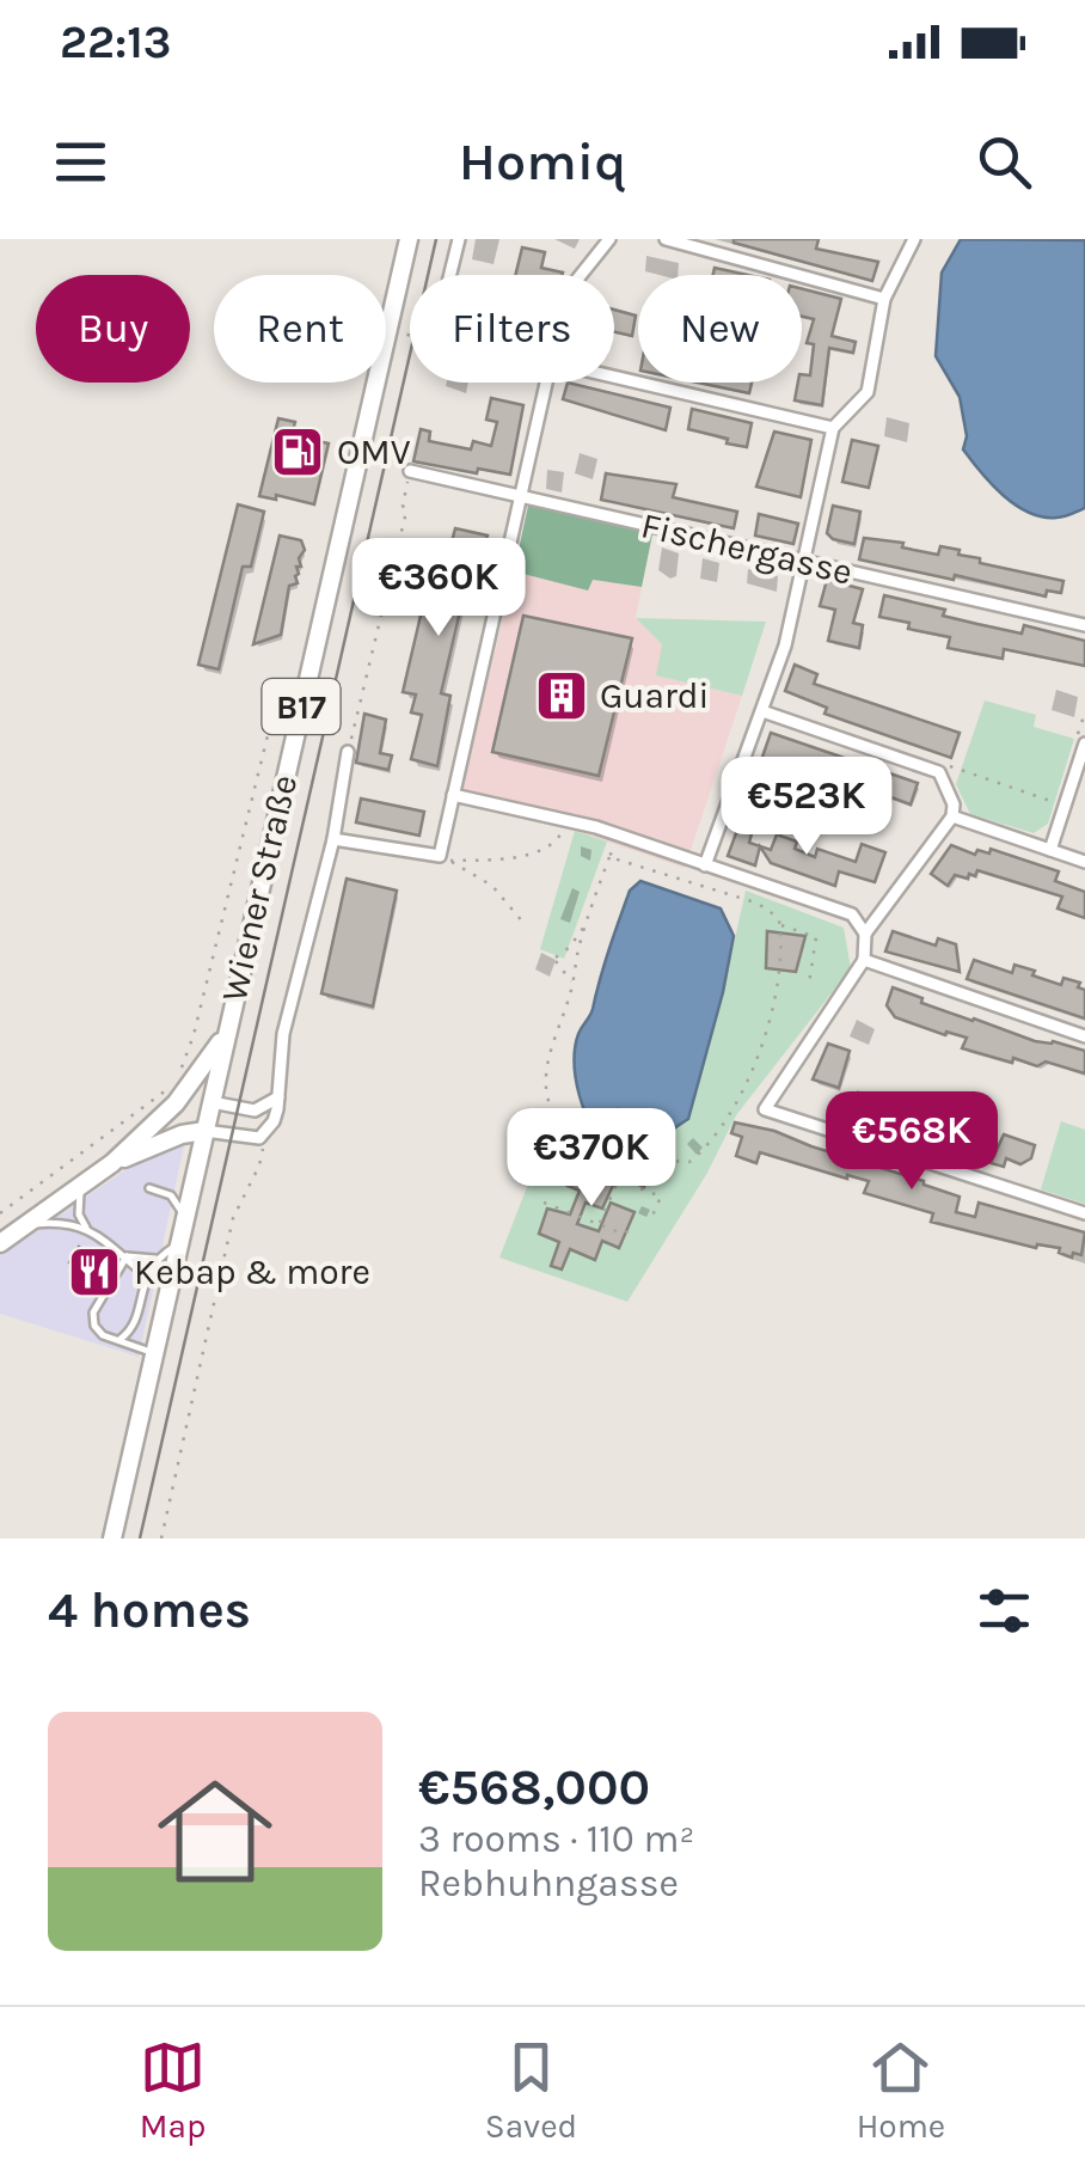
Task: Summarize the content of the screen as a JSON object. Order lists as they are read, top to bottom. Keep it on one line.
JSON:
{"streets":{"main road":["B17","Wiener Straße"],"street":["Fischergasse"]},"places":{"fuel station":["OMV"],"building":["Guardi"],"restaurant":["Kebap & more"]},"page":{"status":"22:13","header":"Homiq","chip":["Buy","Rent","Filters","New"],"price":["€360K","€523K","€568K","€370K"],"heading":"4 homes","list":[{"name":"€568,000","note":"3 rooms · 110 m² · Rebhuhngasse"}],"tabs":["Map","Saved","Home"]}}
